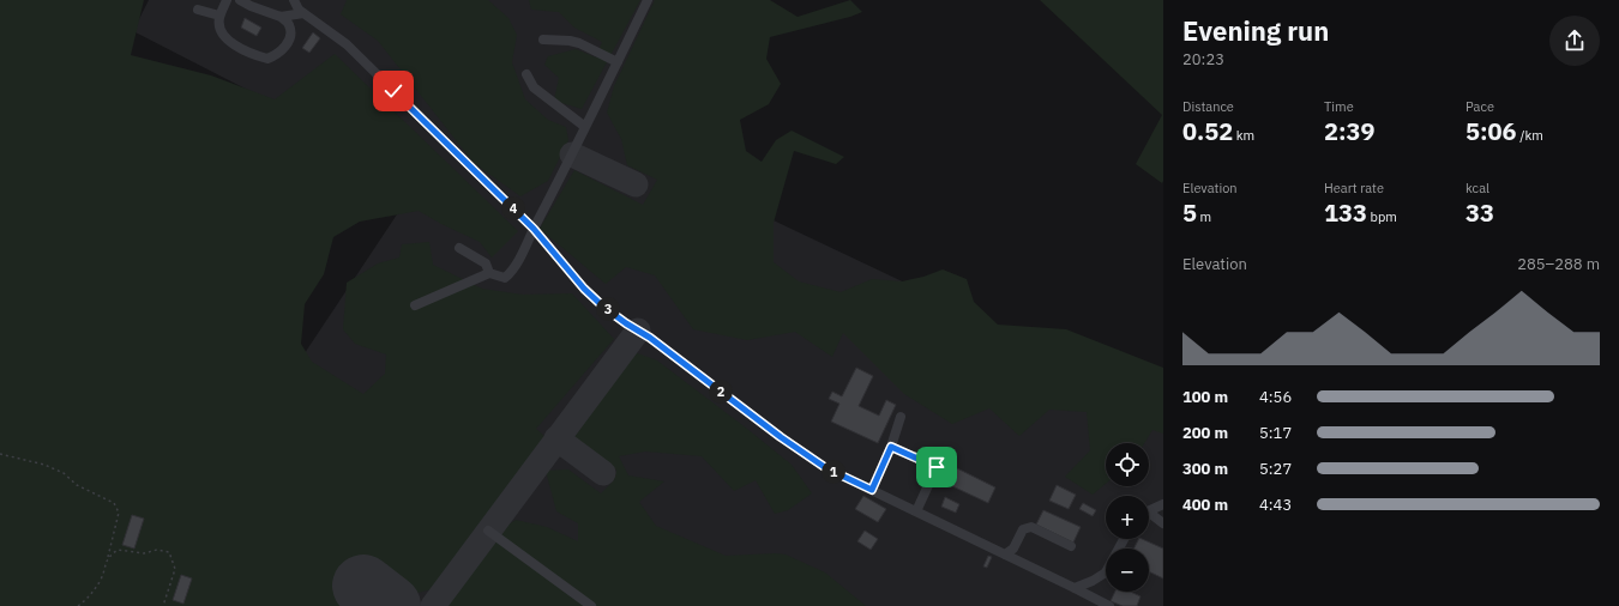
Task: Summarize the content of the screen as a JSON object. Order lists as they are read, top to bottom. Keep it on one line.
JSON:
{"page":{"heading":["Evening run","20:23"],"stats":[["Distance","0.52 km"],["Time","2:39"],["Pace","5:06 /km"],["Elevation","5 m"],["Heart rate","133 bpm"],["kcal","33"]],"pins":["4","3","2","1"],"chart":["Elevation","285–288 m"],"list":[{"name":"100 m","note":"4:56"},{"name":"200 m","note":"5:17"},{"name":"300 m","note":"5:27"},{"name":"400 m","note":"4:43"}],"map_buttons":["+","−"]}}
